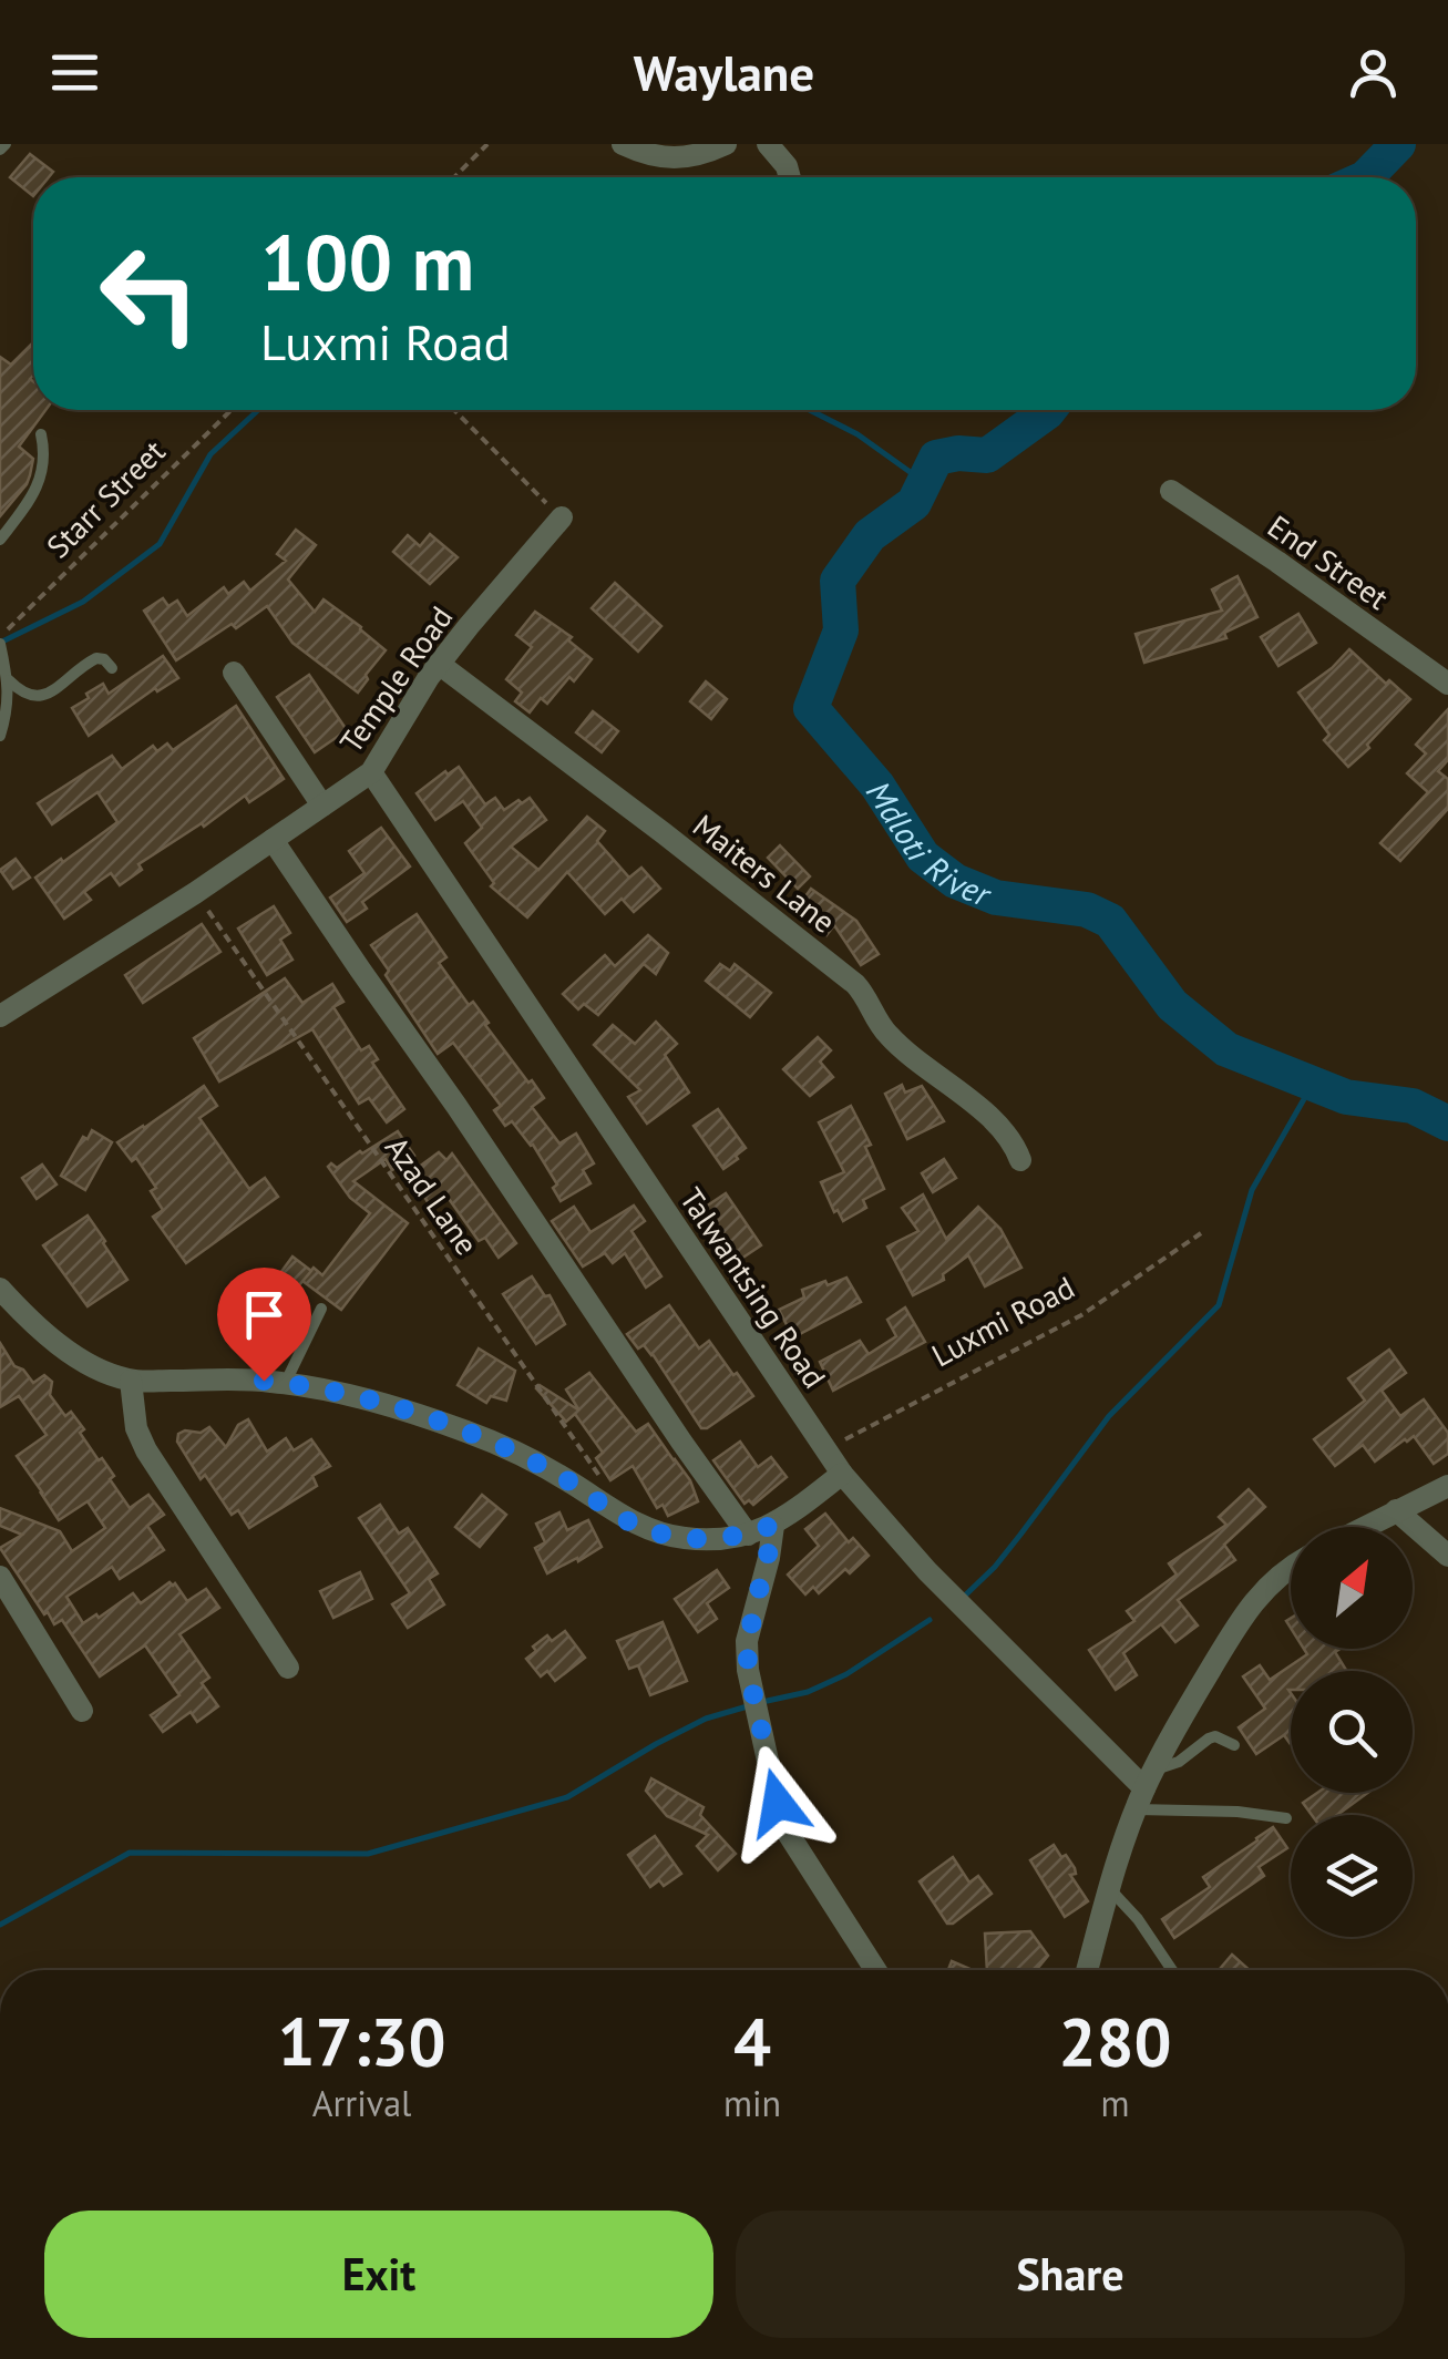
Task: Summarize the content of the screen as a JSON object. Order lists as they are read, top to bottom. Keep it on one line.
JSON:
{"streets":{"street":["End Street","Temple Road","Maiters Lane","Talwantsing Road"],"path":["Starr Street","Azad Lane","Luxmi Road"]},"crossings":[["Temple Road","Maiters Lane"],["Temple Road","Azad Lane"],["Temple Road","Talwantsing Road"],["Talwantsing Road","Luxmi Road"]],"water":["Mdloti River"],"north":"top right","page":{"header":"Waylane","turn":["100 m","Luxmi Road"],"eta":["17:30","Arrival","4","min","280","m"],"buttons":["Exit","Share"]}}
